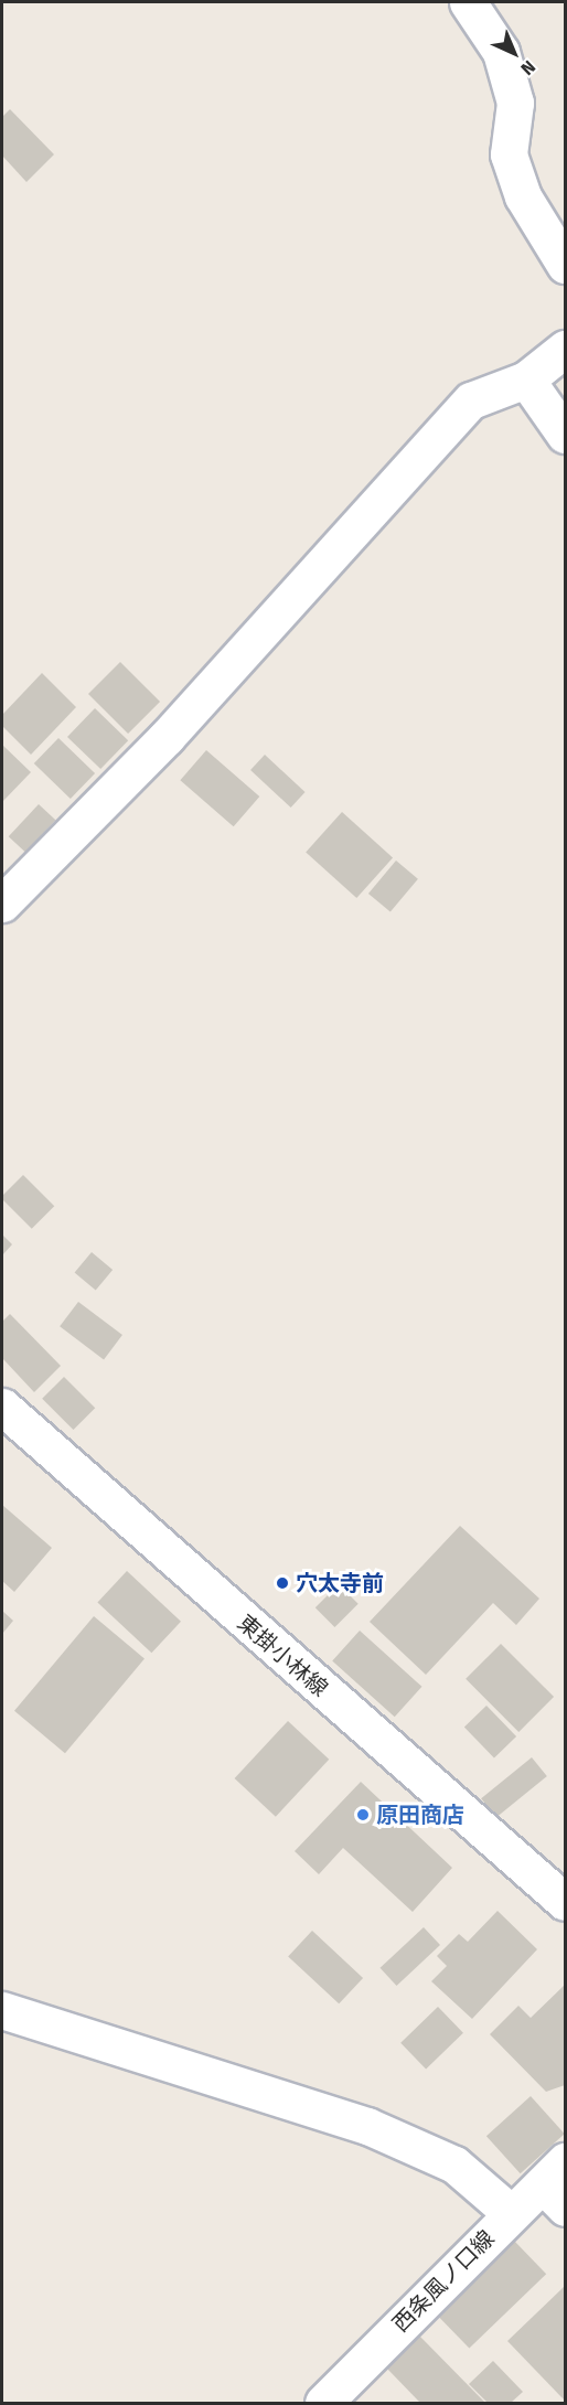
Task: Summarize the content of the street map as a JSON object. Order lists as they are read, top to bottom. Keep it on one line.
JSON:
{"streets":{"street":["東掛小林線","西条風ノ口線"]},"places":["穴太寺前","原田商店"],"north":"bottom right"}
